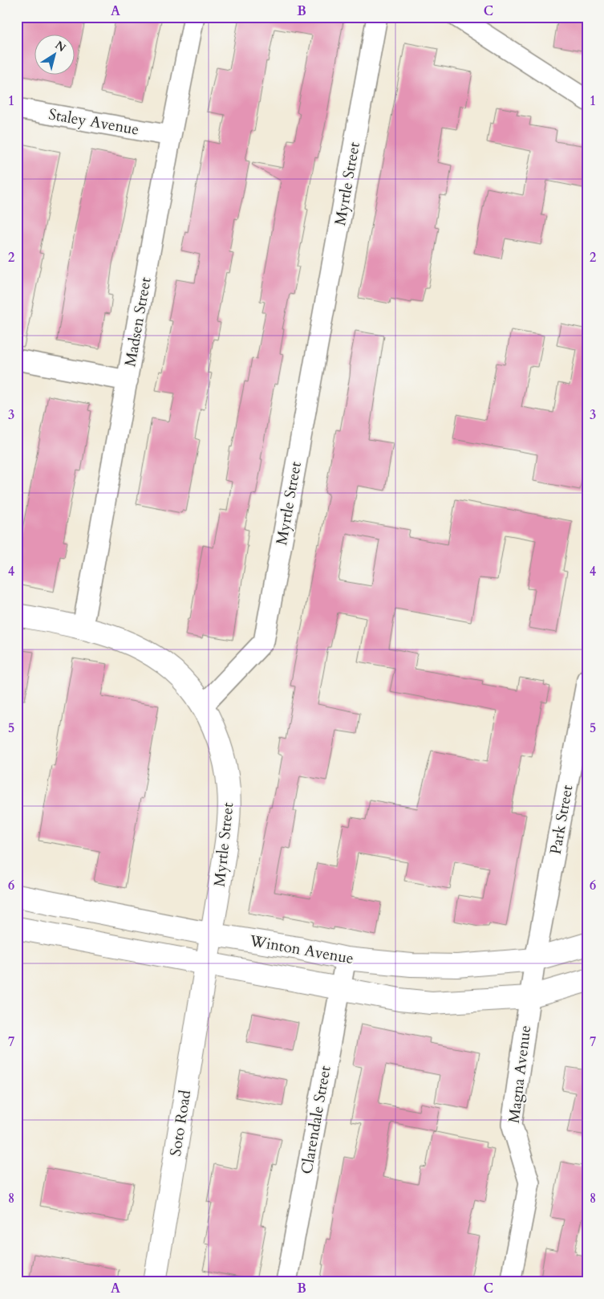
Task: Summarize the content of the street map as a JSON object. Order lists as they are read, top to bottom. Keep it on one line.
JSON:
{"streets":{"main road":["Myrtle Street","Winton Avenue","Soto Road"],"street":["Staley Avenue","Madsen Street","Park Street","Magna Avenue","Clarendale Street"]},"crossings":[["Staley Avenue","Madsen Street"],["Myrtle Street","Winton Avenue"],["Myrtle Street","Soto Road"],["Park Street","Winton Avenue"],["Park Street","Magna Avenue"],["Winton Avenue","Magna Avenue"],["Winton Avenue","Clarendale Street"],["Winton Avenue","Soto Road"]],"north":"top right","grid":{"columns":["A","B","C"],"rows":["1","2","3","4","5","6","7","8"]}}
